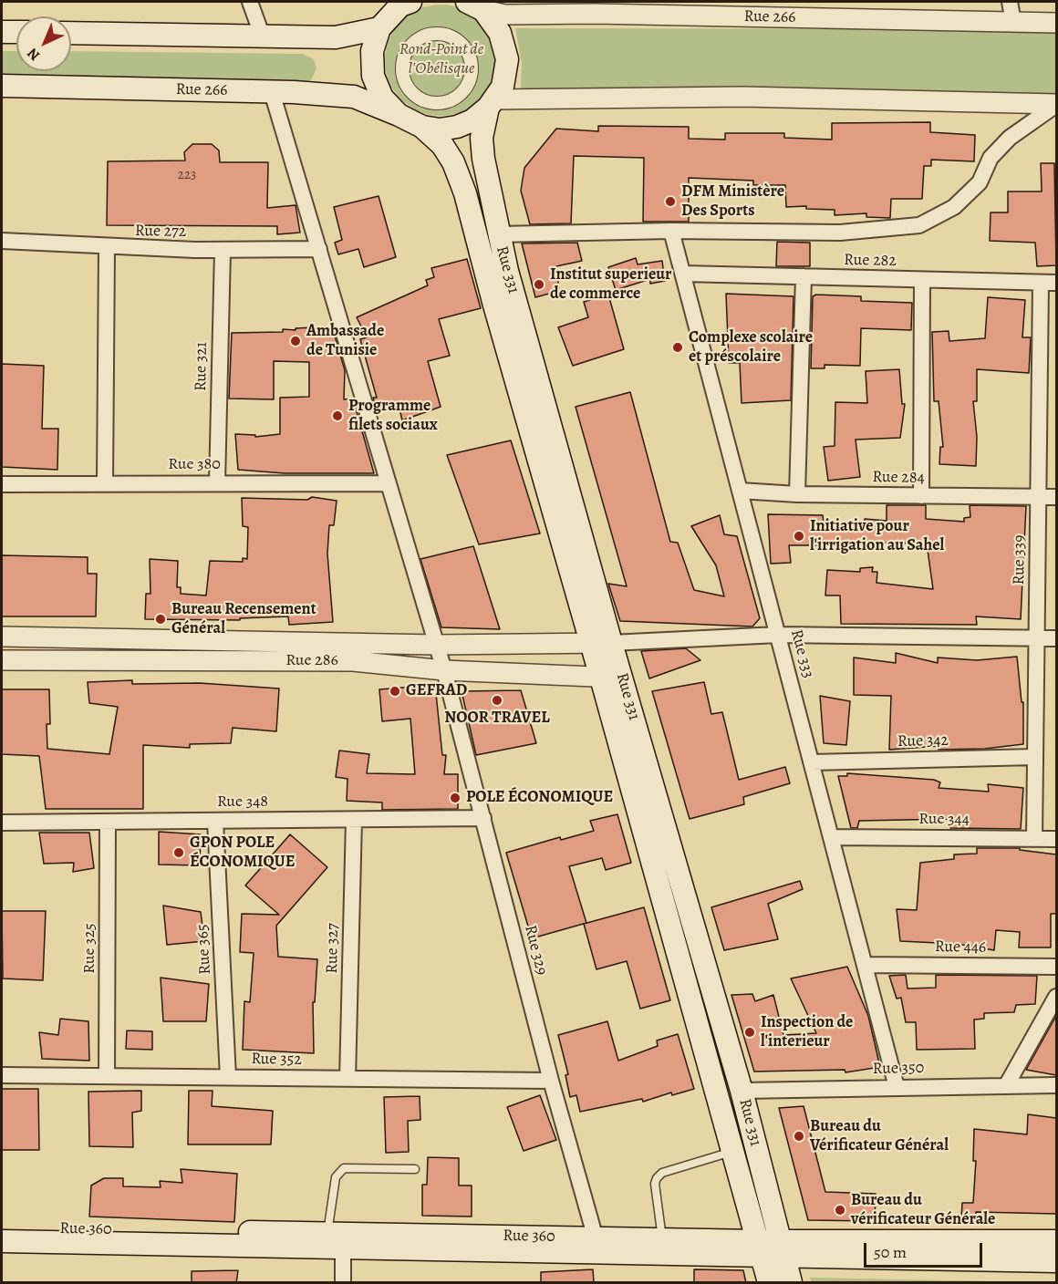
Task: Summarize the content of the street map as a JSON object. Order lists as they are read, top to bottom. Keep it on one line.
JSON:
{"streets":{"main road":["Rue 266","Rue 331","Rue 360"],"street":["Rue 272","Rue 282","Rue 321","Rue 380","Rue 284","Rue 339","Rue 333","Rue 286","Rue 342","Rue 348","Rue 344","Rue 446","Rue 325","Rue 327","Rue 365","Rue 329","Rue 352","Rue 350"]},"crossings":[["Rue 266","Rue 329"],["Rue 272","Rue 321"],["Rue 272","Rue 329"],["Rue 282","Rue 339"],["Rue 282","Rue 333"],["Rue 331","Rue 286"],["Rue 331","Rue 350"],["Rue 331","Rue 360"],["Rue 321","Rue 380"],["Rue 380","Rue 329"],["Rue 284","Rue 339"],["Rue 284","Rue 333"],["Rue 339","Rue 342"],["Rue 339","Rue 344"],["Rue 333","Rue 342"],["Rue 333","Rue 344"],["Rue 333","Rue 446"],["Rue 333","Rue 350"],["Rue 286","Rue 329"],["Rue 348","Rue 325"],["Rue 348","Rue 327"],["Rue 348","Rue 365"],["Rue 348","Rue 329"],["Rue 325","Rue 352"],["Rue 327","Rue 352"],["Rue 365","Rue 352"],["Rue 329","Rue 352"],["Rue 329","Rue 360"]],"parks":["Rond-Point de l'Obélisque"],"places":["DFM Ministère Des Sports","Institut superieur de commerce","Ambassade de Tunisie","Complexe scolaire et préscolaire","Programme filets sociaux","Initiative pour l'irrigation au Sahel","Bureau Recensement Général","GEFRAD","NOOR TRAVEL","POLE ÉCONOMIQUE","GPON POLE ÉCONOMIQUE","Inspection de l'interieur","Bureau du Vérificateur Général","Bureau du vérificateur Générale"],"house_numbers":["223"],"scale_bar":"50 m","north":"bottom left"}
